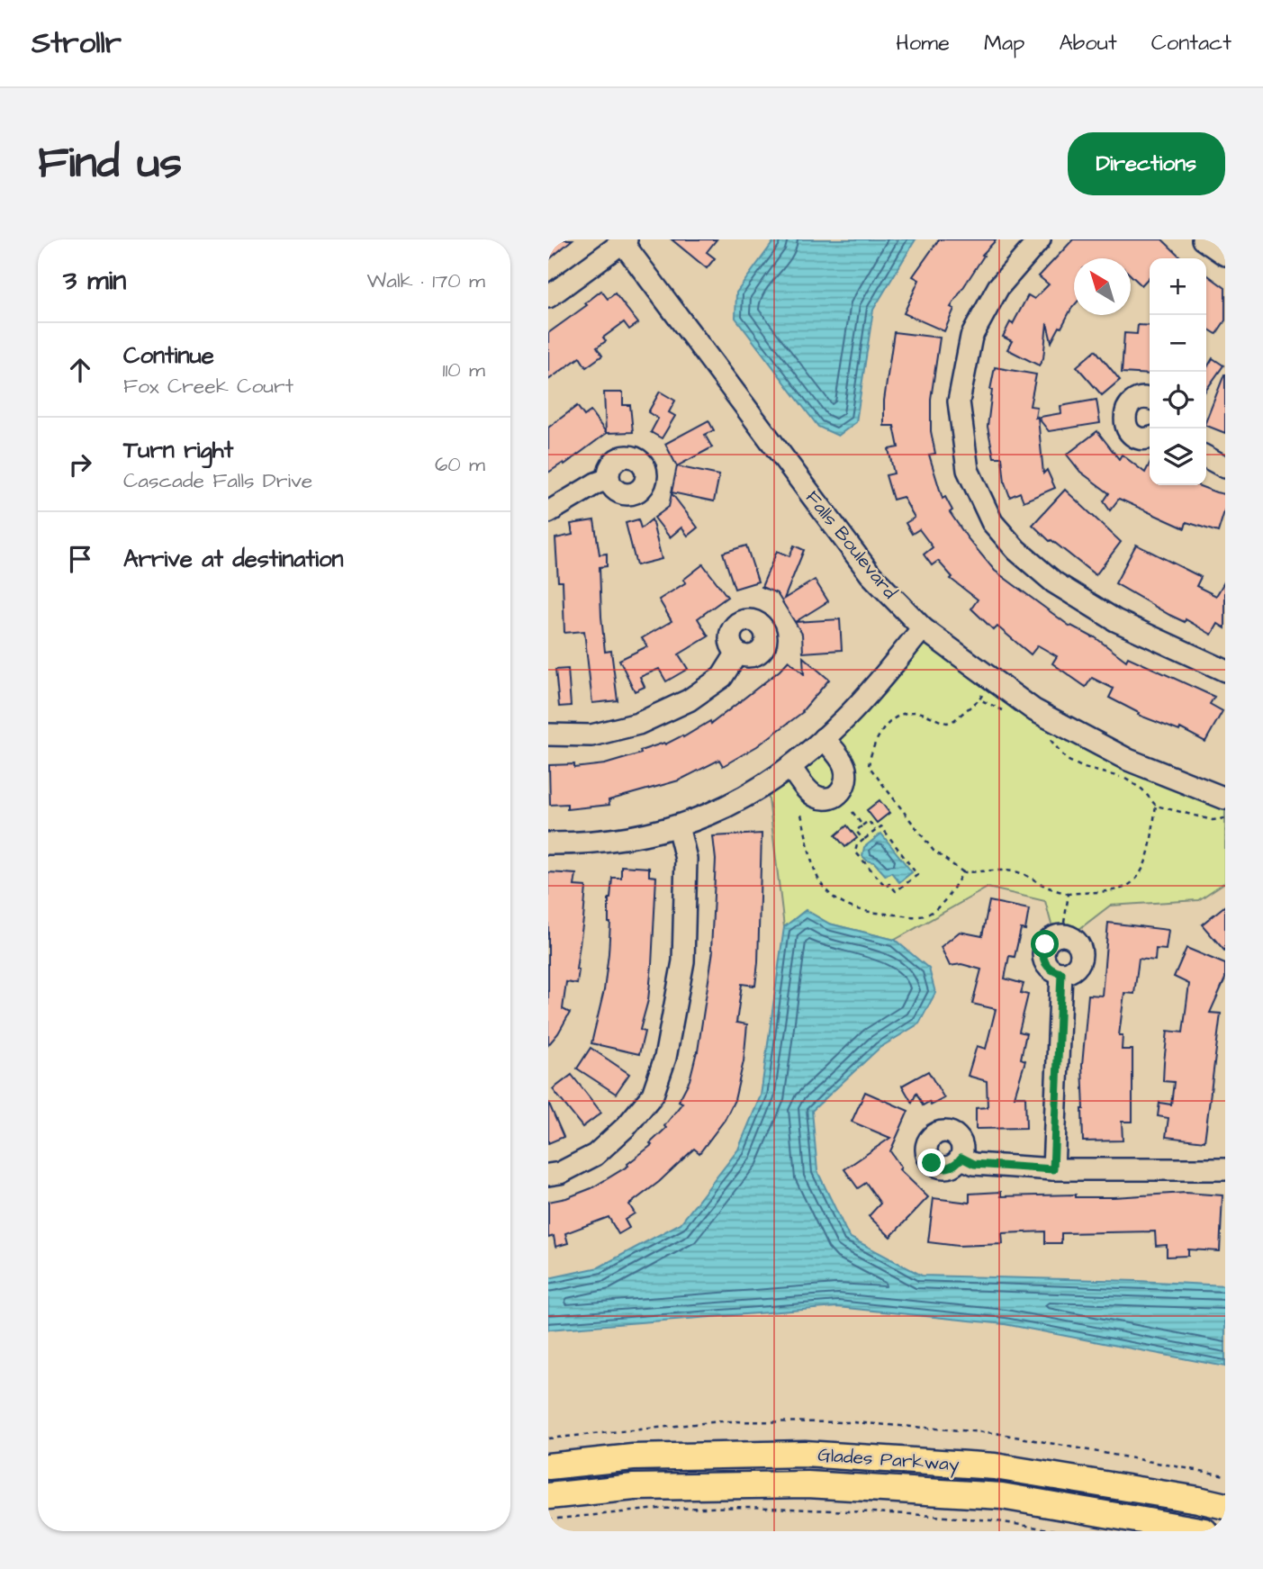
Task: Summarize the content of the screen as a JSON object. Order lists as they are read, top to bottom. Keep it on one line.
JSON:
{"streets":{"main road":["Glades Parkway"],"street":["Falls Boulevard"]},"north":"top left","page":{"header":"Strollr","nav":["Home","Map","About","Contact"],"buttons":"Directions","title":"Find us","heading":["3 min","Walk · 170 m"],"map_buttons":["+","−"],"list":[["Continue","Fox Creek Court","110 m"],["Turn right","Cascade Falls Drive","60 m"],"Arrive at destination"]}}
